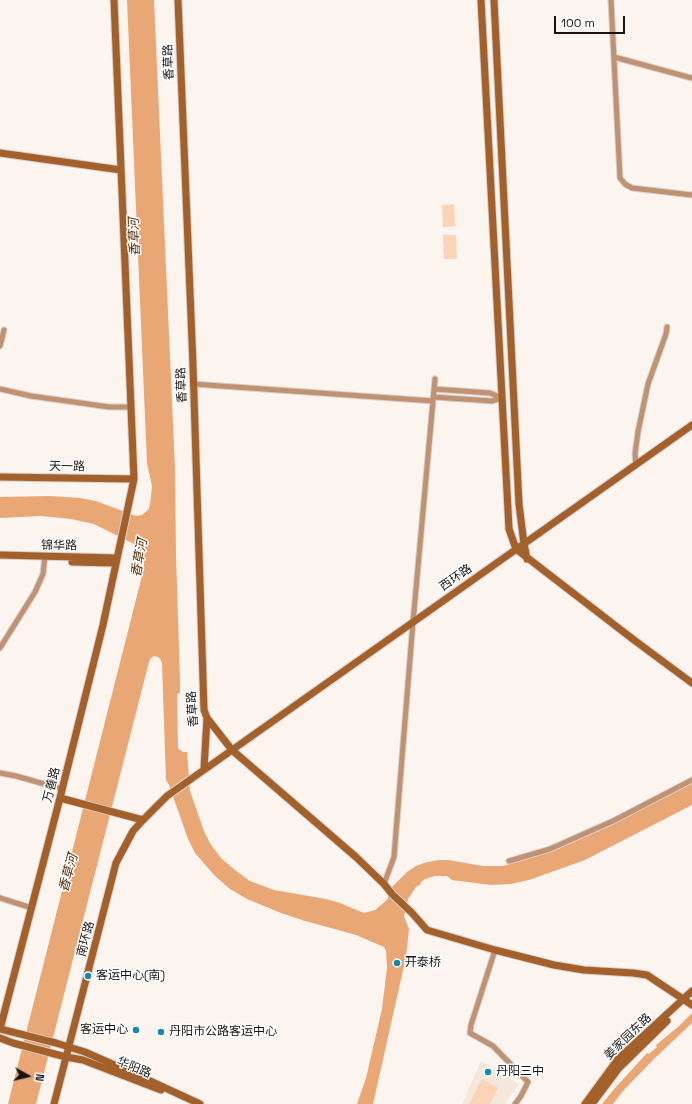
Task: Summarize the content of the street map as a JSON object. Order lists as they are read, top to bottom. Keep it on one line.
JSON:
{"streets":{"main road":["香草路","天一路","锦华路","西环路","万善路","南环路","姜家园东路","华阳路"]},"crossings":[["香草路","南环路"],["天一路","万善路"],["锦华路","万善路"],["南环路","华阳路"]],"water":["香草河"],"places":["开泰桥","客运中心(南)","客运中心","丹阳市公路客运中心","丹阳三中"],"scale_bar":"100 m","north":"right"}
